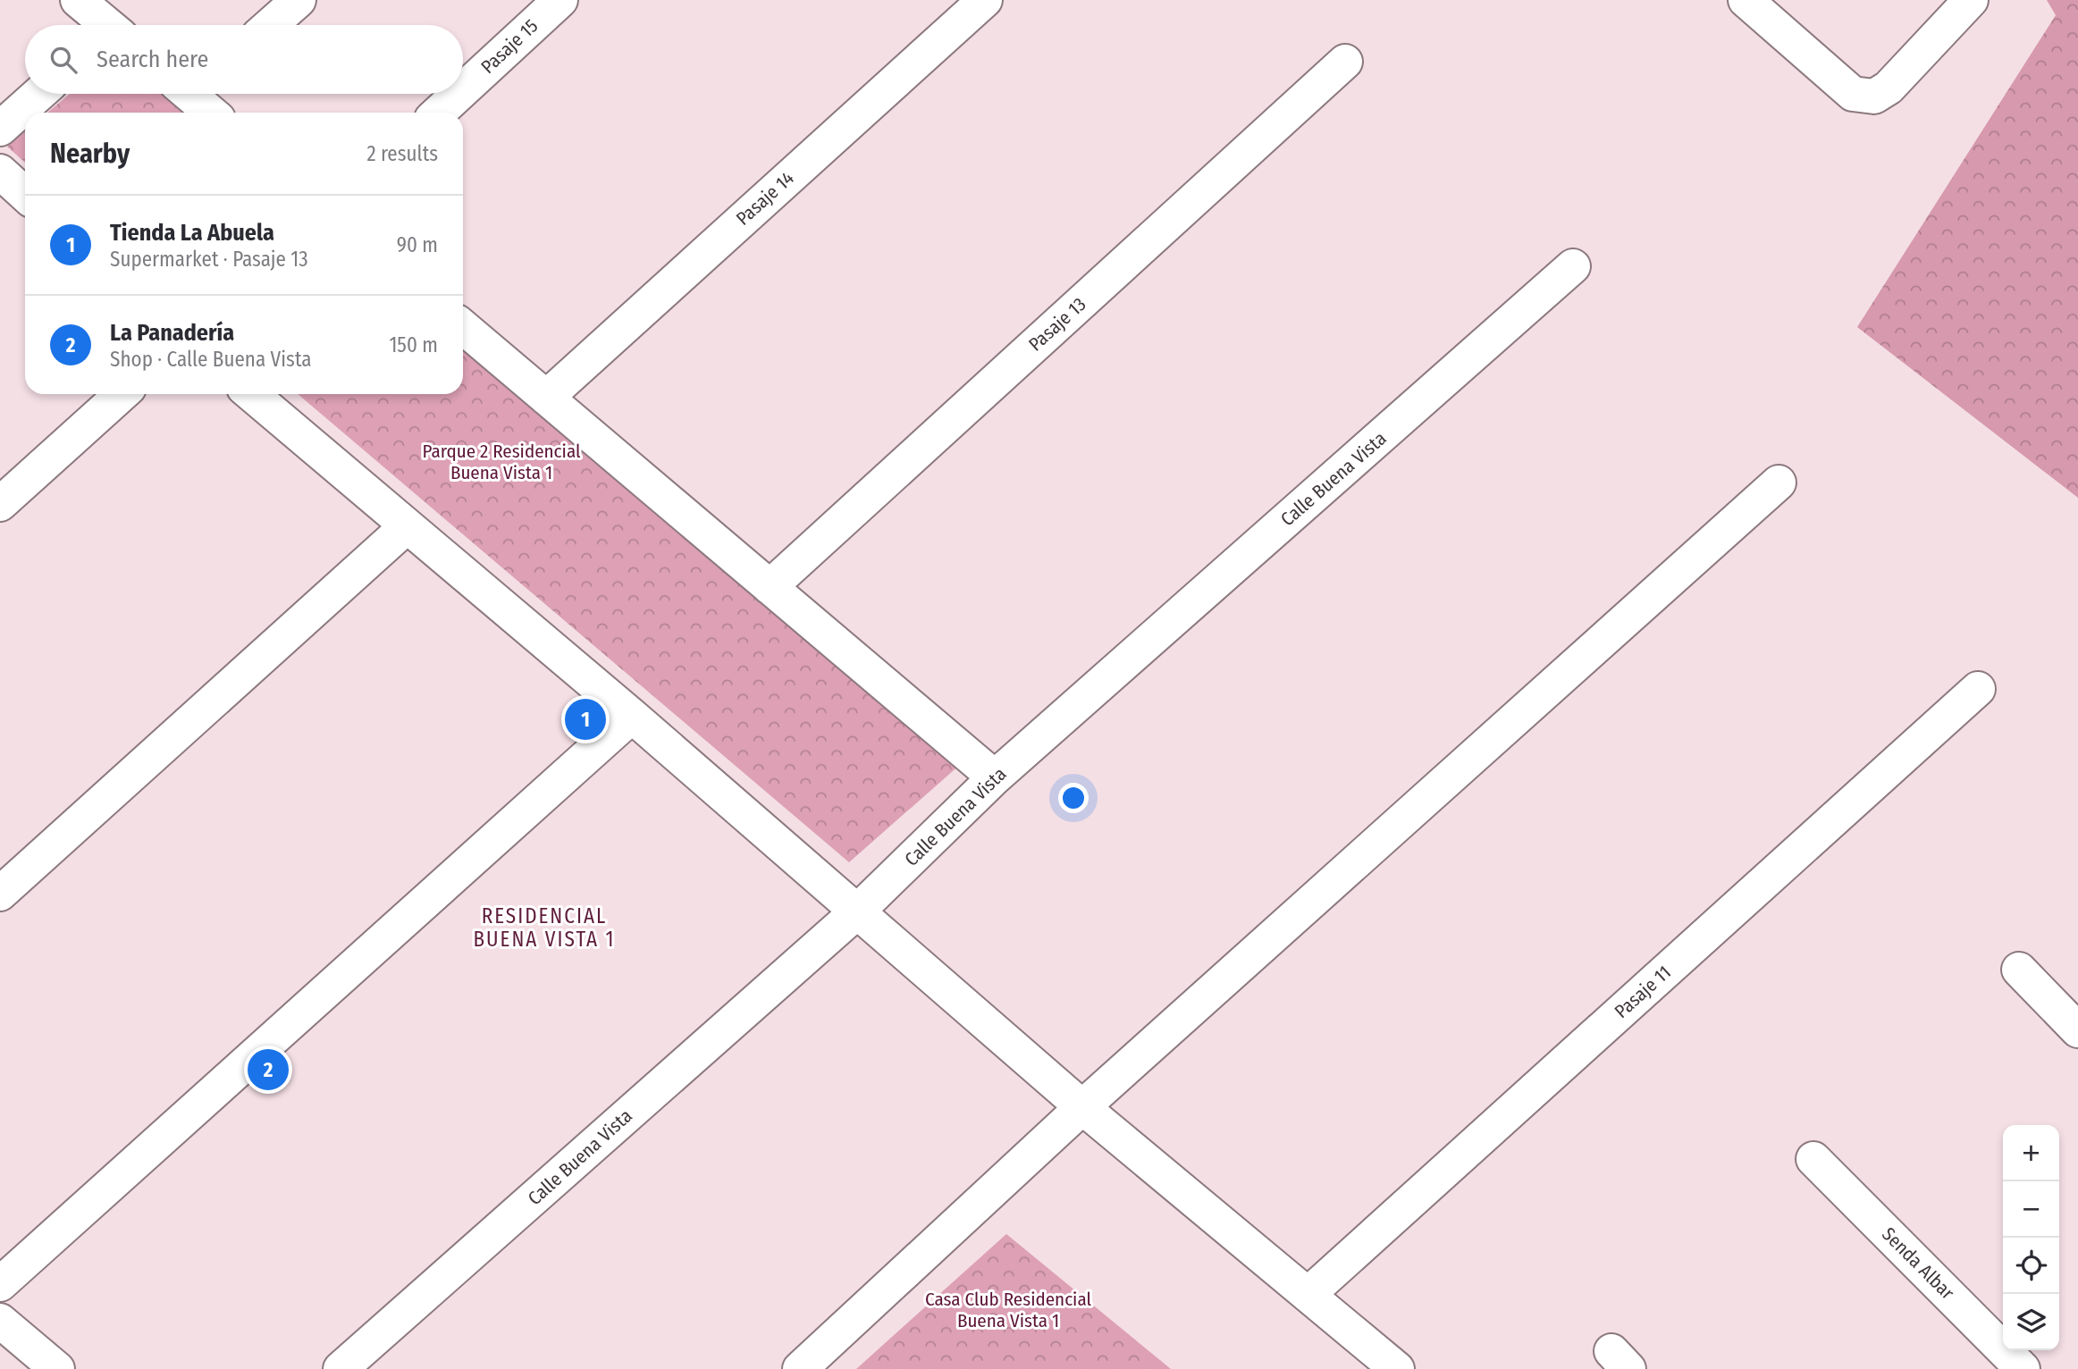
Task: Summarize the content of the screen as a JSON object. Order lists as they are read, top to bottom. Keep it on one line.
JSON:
{"streets":{"street":["Pasaje 15","Pasaje 14","Pasaje 13","Calle Buena Vista","Pasaje 11","Senda Albar"]},"districts":["RESIDENCIAL BUENA VISTA 1"],"parks":["Parque 2 Residencial Buena Vista 1","Casa Club Residencial Buena Vista 1"],"page":{"search":"Search here","heading":["Nearby","2 results"],"list":[{"mark":"1","name":"Tienda La Abuela","note":"Supermarket · Pasaje 13","value":"90 m"},{"mark":"2","name":"La Panadería","note":"Shop · Calle Buena Vista","value":"150 m"}],"pins":["1","2"],"map_buttons":["+","−"]}}
